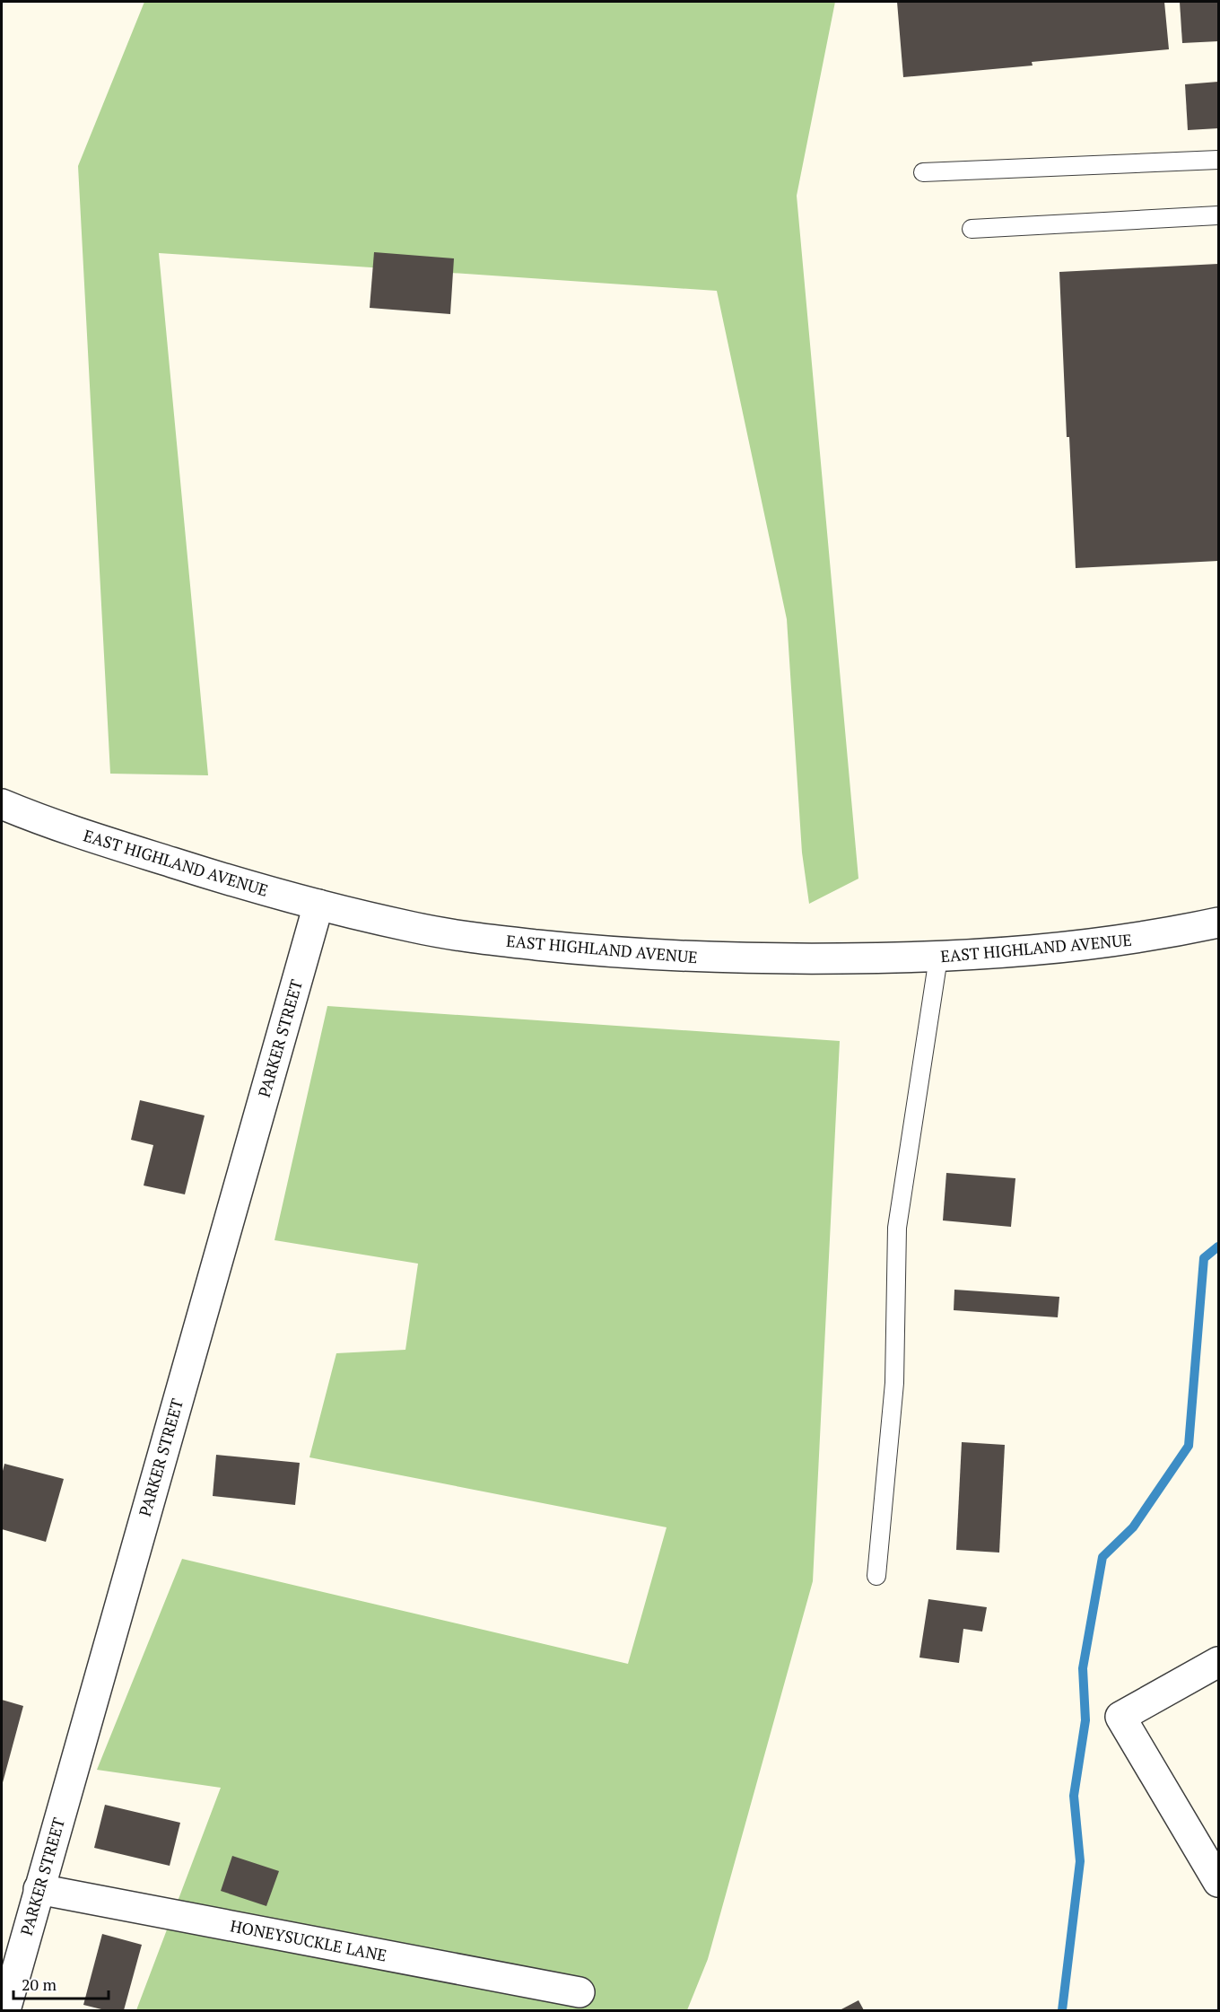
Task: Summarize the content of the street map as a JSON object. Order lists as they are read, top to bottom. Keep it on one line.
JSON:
{"streets":{"street":["EAST HIGHLAND AVENUE","PARKER STREET","HONEYSUCKLE LANE"]},"crossings":[["EAST HIGHLAND AVENUE","PARKER STREET"],["PARKER STREET","HONEYSUCKLE LANE"]],"scale_bar":"20 m"}
